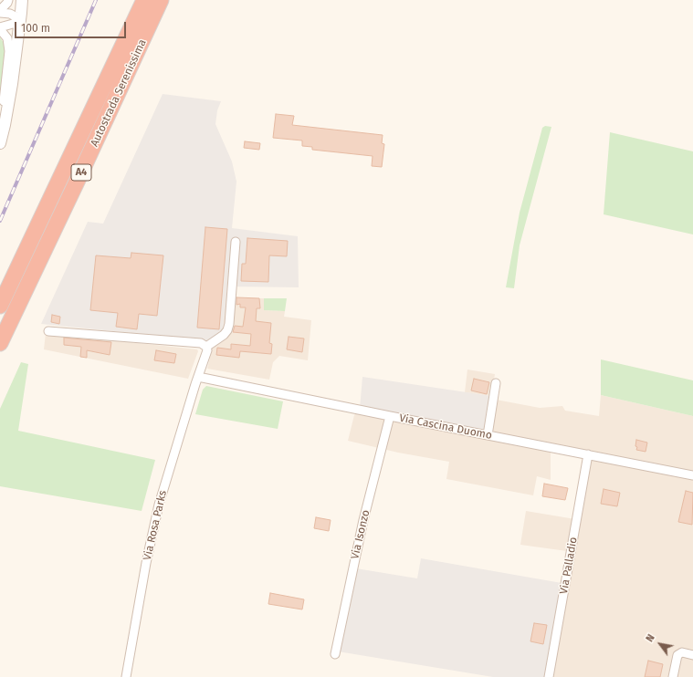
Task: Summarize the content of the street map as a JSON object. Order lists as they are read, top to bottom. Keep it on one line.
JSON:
{"streets":{"highway":["Autostrada Serenissima","A4"],"street":["Via Cascina Duomo","Via Rosa Parks","Via Isonzo","Via Palladio"]},"crossings":[["Via Cascina Duomo","Via Rosa Parks"],["Via Cascina Duomo","Via Isonzo"],["Via Cascina Duomo","Via Palladio"]],"scale_bar":"100 m","north":"top left"}
